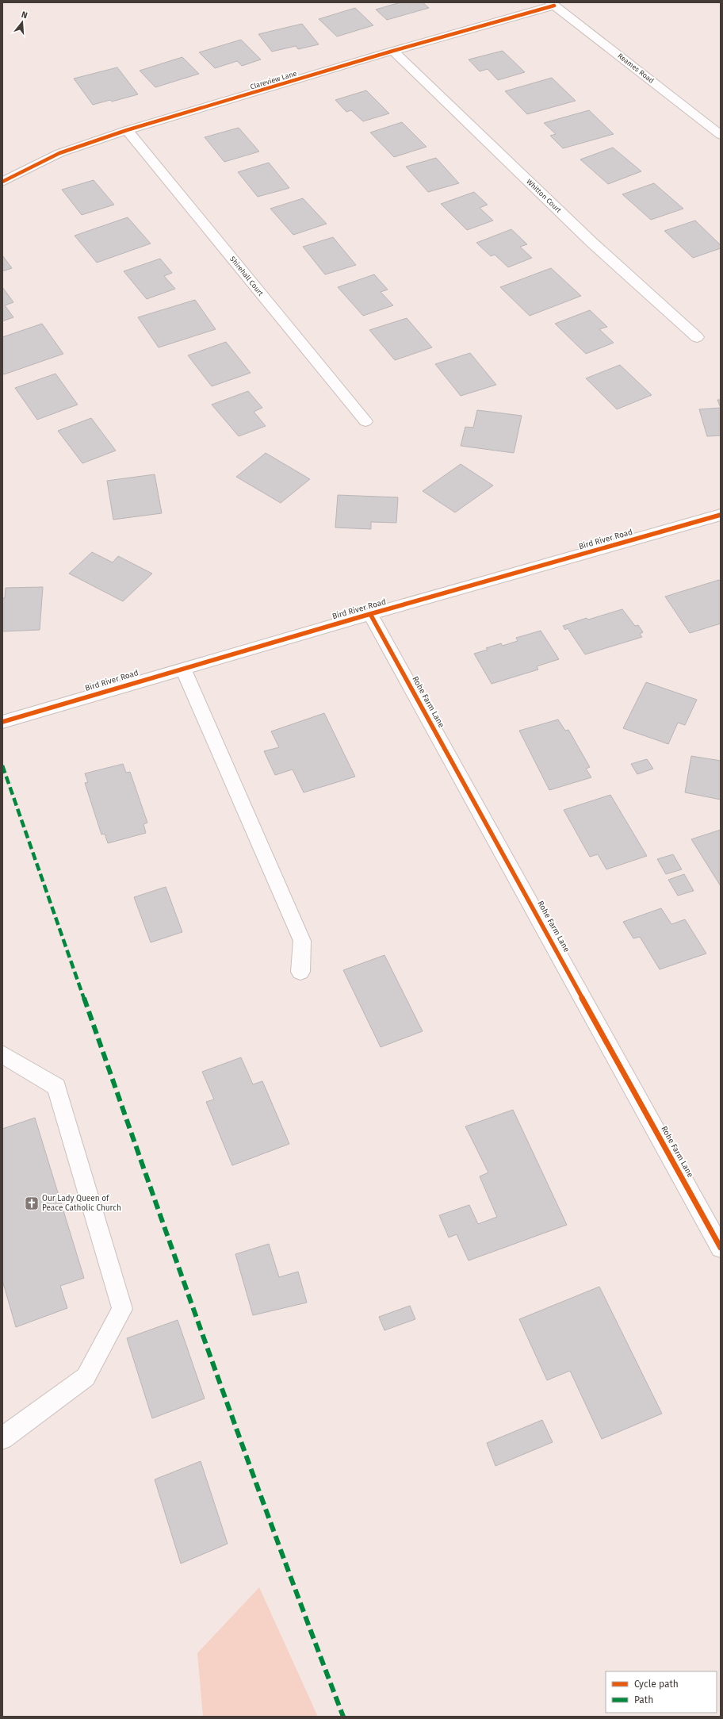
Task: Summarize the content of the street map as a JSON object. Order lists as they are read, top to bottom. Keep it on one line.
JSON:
{"streets":{"street":["Reames Road","Clareview Lane","Whitton Court","Shirehall Court","Bird River Road","Rohe Farm Lane"]},"crossings":[["Reames Road","Clareview Lane"],["Clareview Lane","Whitton Court"],["Clareview Lane","Shirehall Court"],["Bird River Road","Rohe Farm Lane"]],"places":{"church":["Our Lady Queen of Peace Catholic Church"]},"legend":["Cycle path","Path"],"north":"top"}
